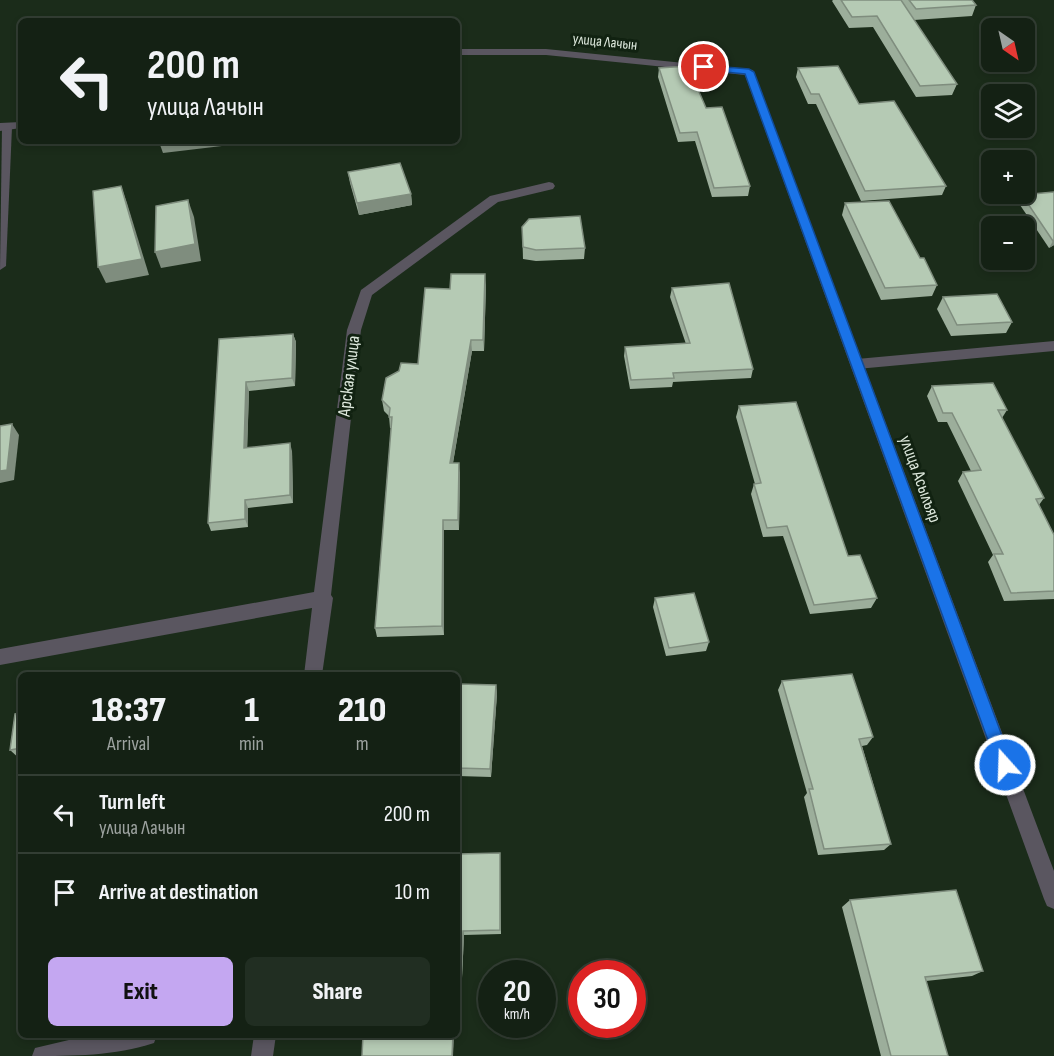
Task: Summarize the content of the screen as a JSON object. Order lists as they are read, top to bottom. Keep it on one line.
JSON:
{"streets":{"street":["улица Лачын","Арская улица","улица Асылъяр"]},"crossings":[["улица Лачын","улица Асылъяр"]],"north":"bottom right","page":{"map_buttons":["+","−"],"turn":["200 m","улица Лачын"],"eta":["18:37","Arrival","1","min","210","m"],"list":[{"name":"Turn left","note":"улица Лачын","value":"200 m"},{"name":"Arrive at destination","value":"10 m"}],"buttons":["Exit","Share"],"speed":"20 km/h","limit":"30"}}
